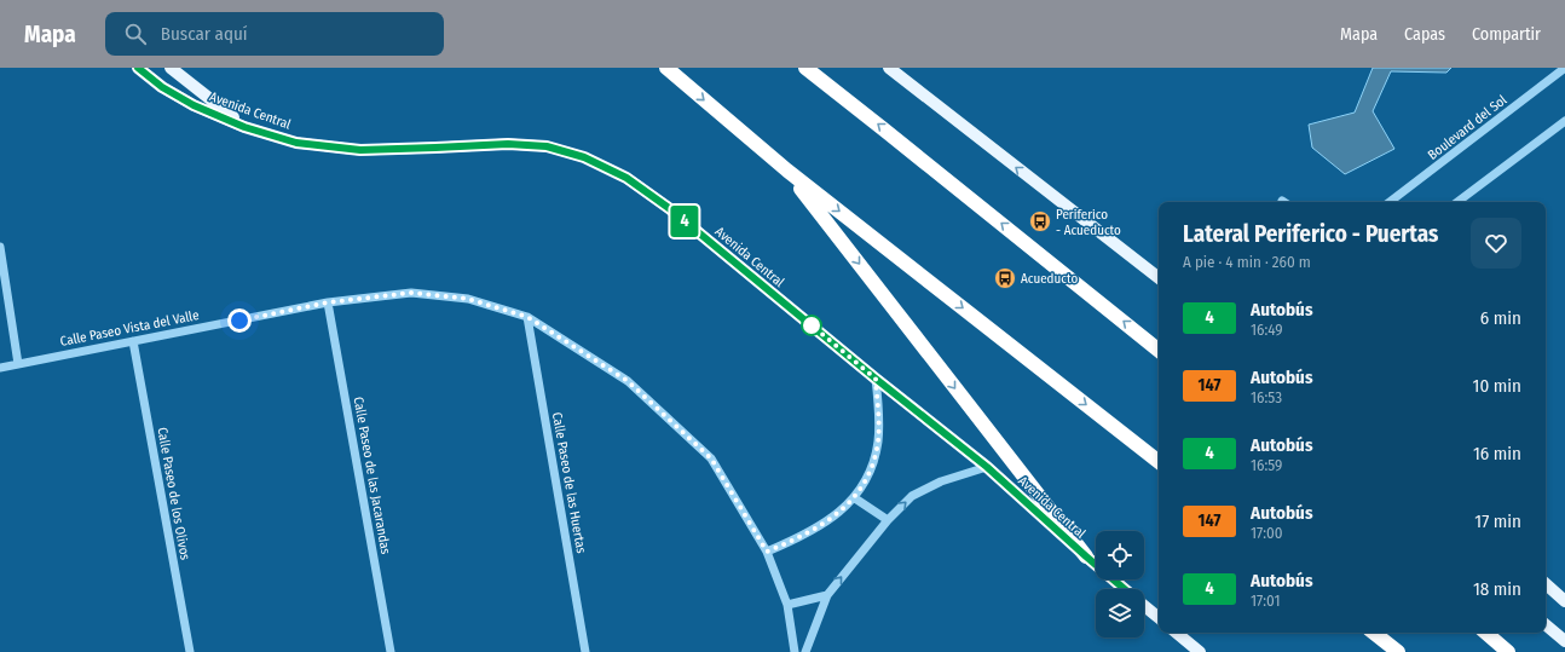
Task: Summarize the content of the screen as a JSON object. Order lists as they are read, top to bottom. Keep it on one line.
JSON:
{"streets":{"main road":["Avenida Central"],"street":["Boulevard del Sol","Calle Paseo Vista del Valle","Calle Paseo de las Jacarandas","Calle Paseo de las Huertas","Calle Paseo de los Olivos"]},"crossings":[["Calle Paseo Vista del Valle","Calle Paseo de las Jacarandas"],["Calle Paseo Vista del Valle","Calle Paseo de las Huertas"],["Calle Paseo Vista del Valle","Calle Paseo de los Olivos"]],"places":{"bus stop":["Periferico - Acueducto","Acueducto"]},"lines":["bus line 4"],"page":{"header":"Mapa","search":"Buscar aquí","nav":["Mapa","Capas","Compartir"],"on_map":"4","heading":["Lateral Periferico - Puertas","A pie · 4 min · 260 m"],"list":[{"mark":"4","name":"Autobús","note":"16:49","value":"6 min"},{"mark":"147","name":"Autobús","note":"16:53","value":"10 min"},{"mark":"4","name":"Autobús","note":"16:59","value":"16 min"},{"mark":"147","name":"Autobús","note":"17:00","value":"17 min"},{"mark":"4","name":"Autobús","note":"17:01","value":"18 min"}]}}
